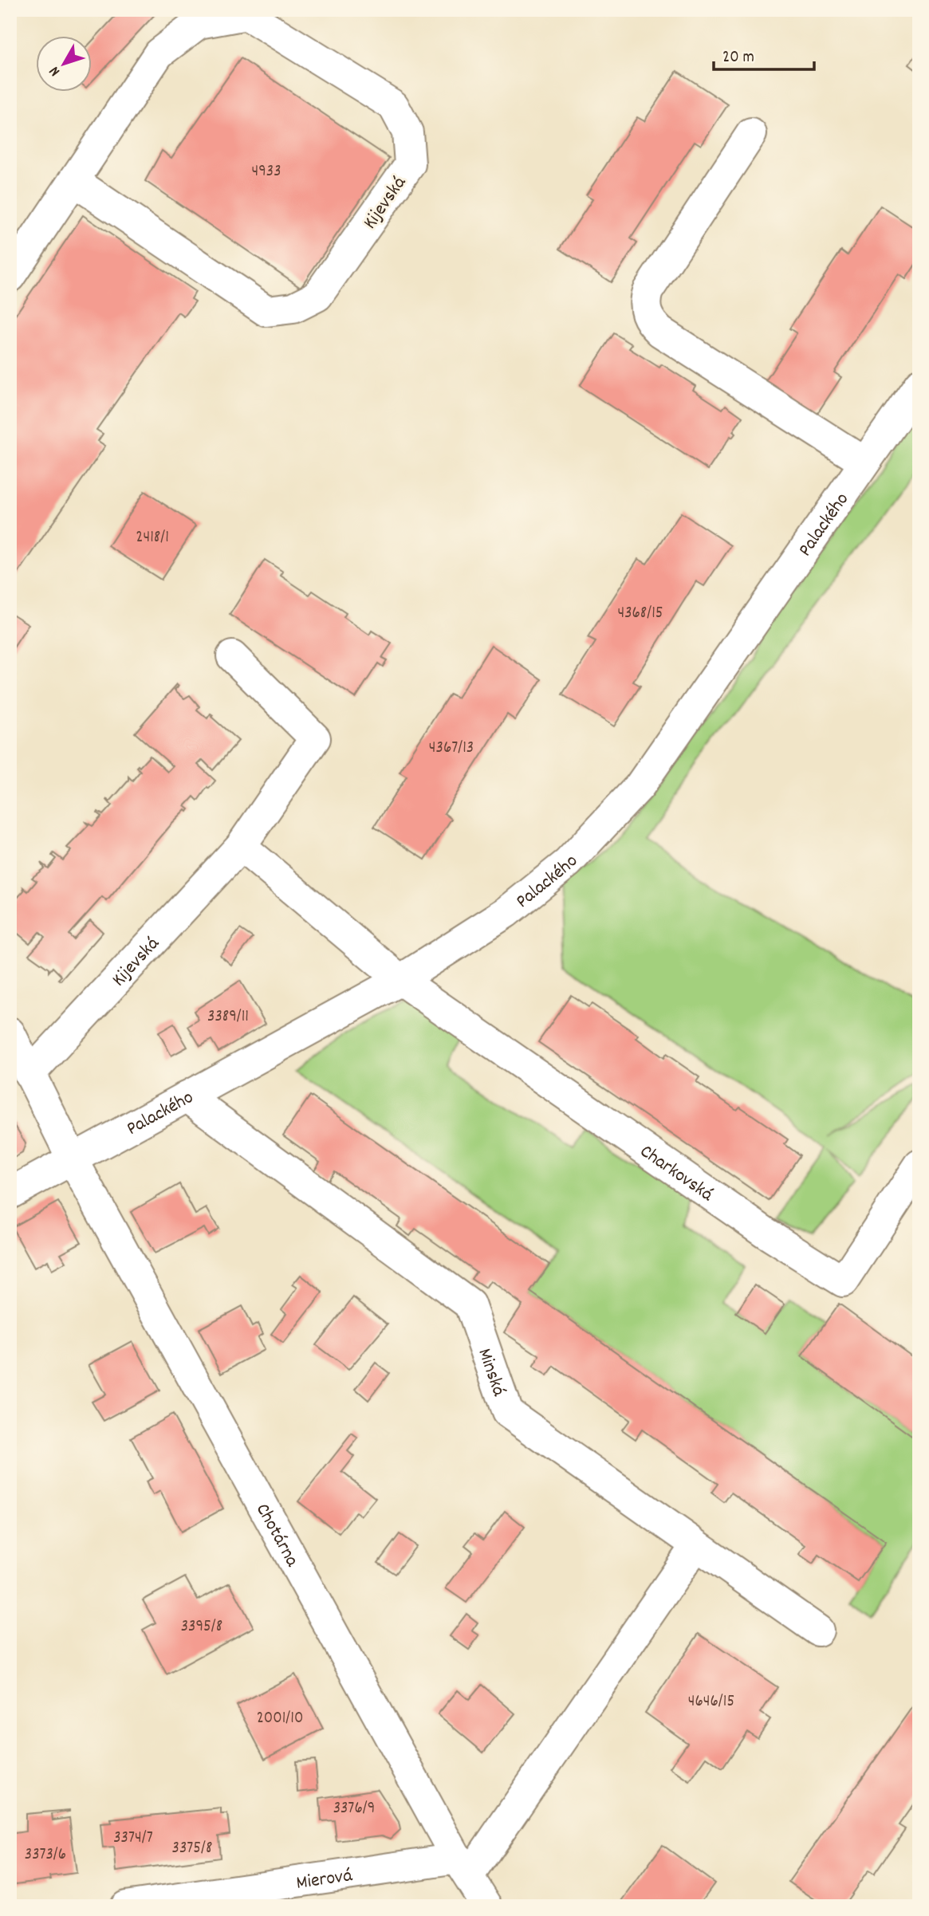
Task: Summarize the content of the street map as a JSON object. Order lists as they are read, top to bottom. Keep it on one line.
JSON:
{"streets":{"street":["Kijevská","Palackého","Charkovská","Minská","Chotárna","Mierová"]},"crossings":[["Palackého","Charkovská"],["Palackého","Minská"],["Palackého","Chotárna"],["Chotárna","Mierová"]],"house_numbers":["4933","2418/1","4368/15","4367/13","3389/11","3395/8","4646/15","2001/10","3376/9","3374/7","3375/8","3373/6"],"scale_bar":"20 m","north":"bottom left"}
